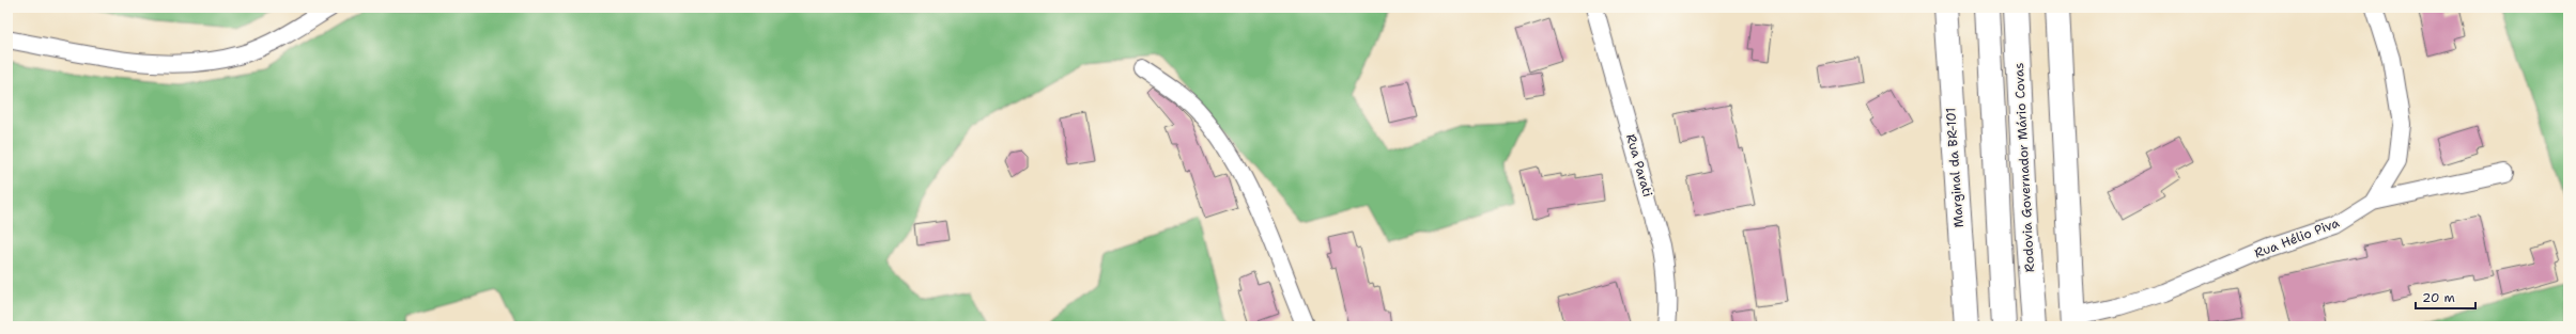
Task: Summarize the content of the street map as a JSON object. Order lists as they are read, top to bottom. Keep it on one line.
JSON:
{"streets":{"main road":["Marginal da BR-101","Rodovia Governador Mário Covas"],"street":["Rua Parati","Rua Hélio Piva"]},"scale_bar":"20 m"}
